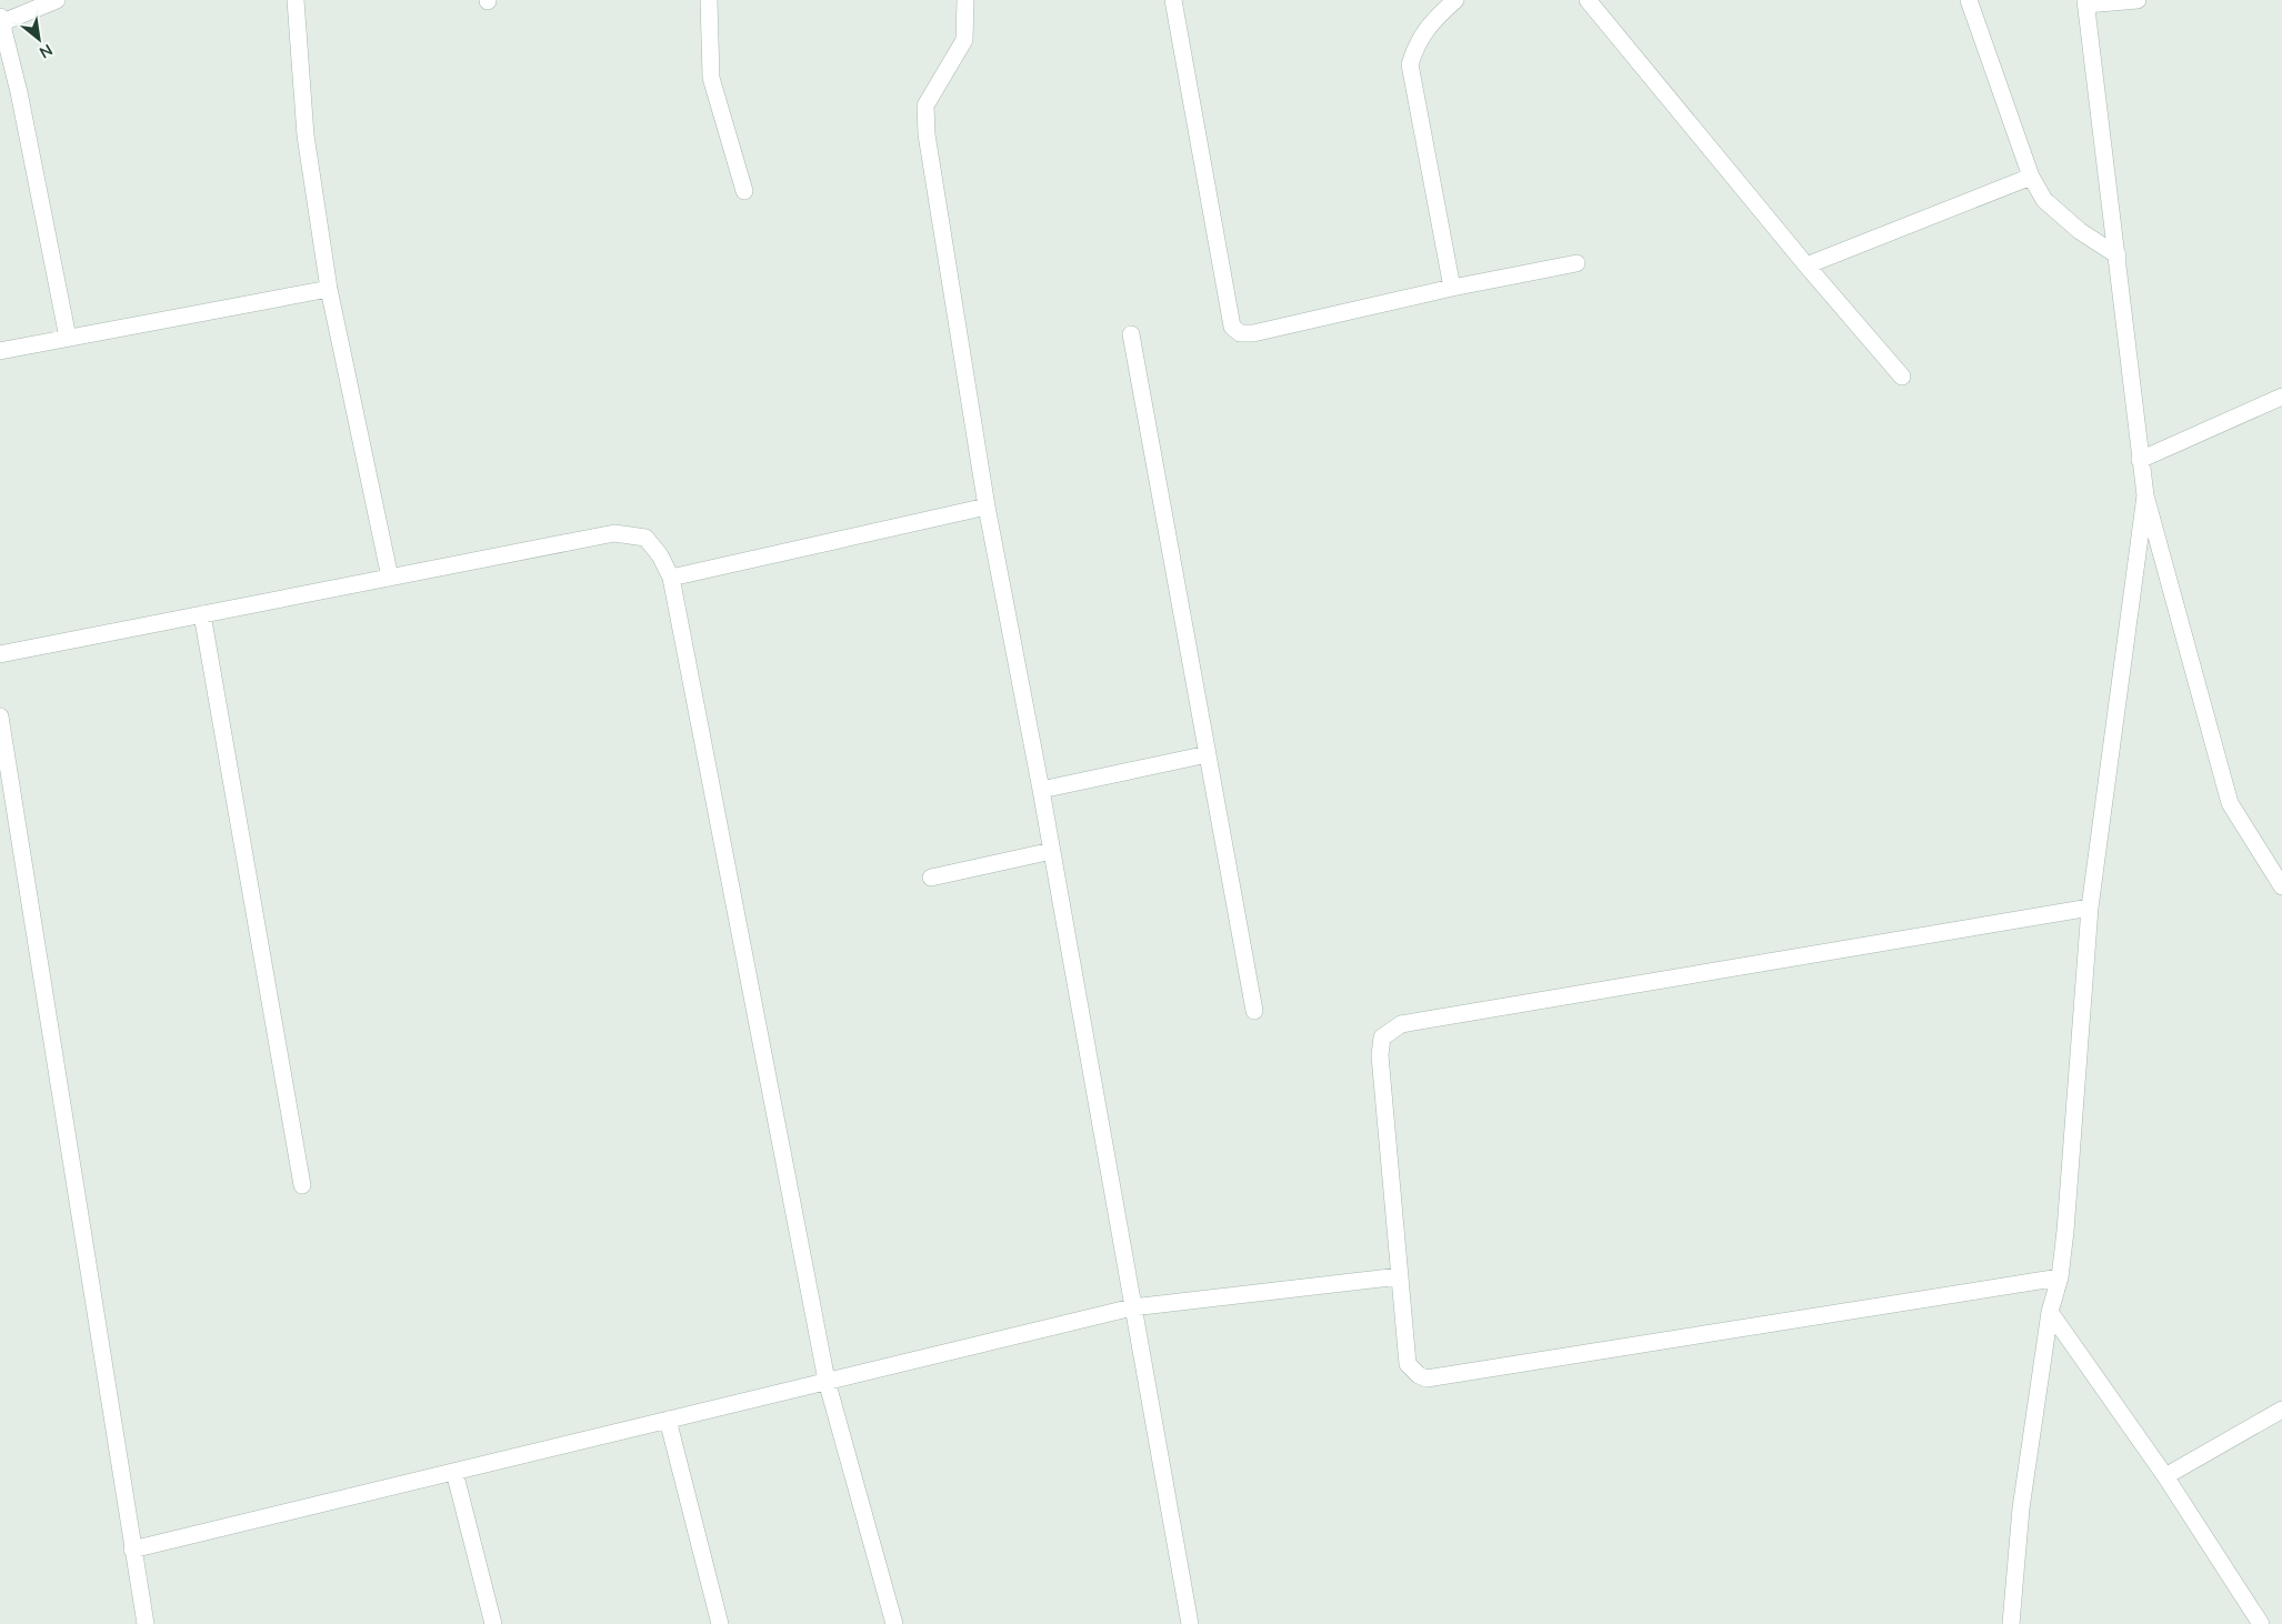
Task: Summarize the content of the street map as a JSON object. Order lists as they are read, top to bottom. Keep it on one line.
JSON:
{"north":"bottom right"}
